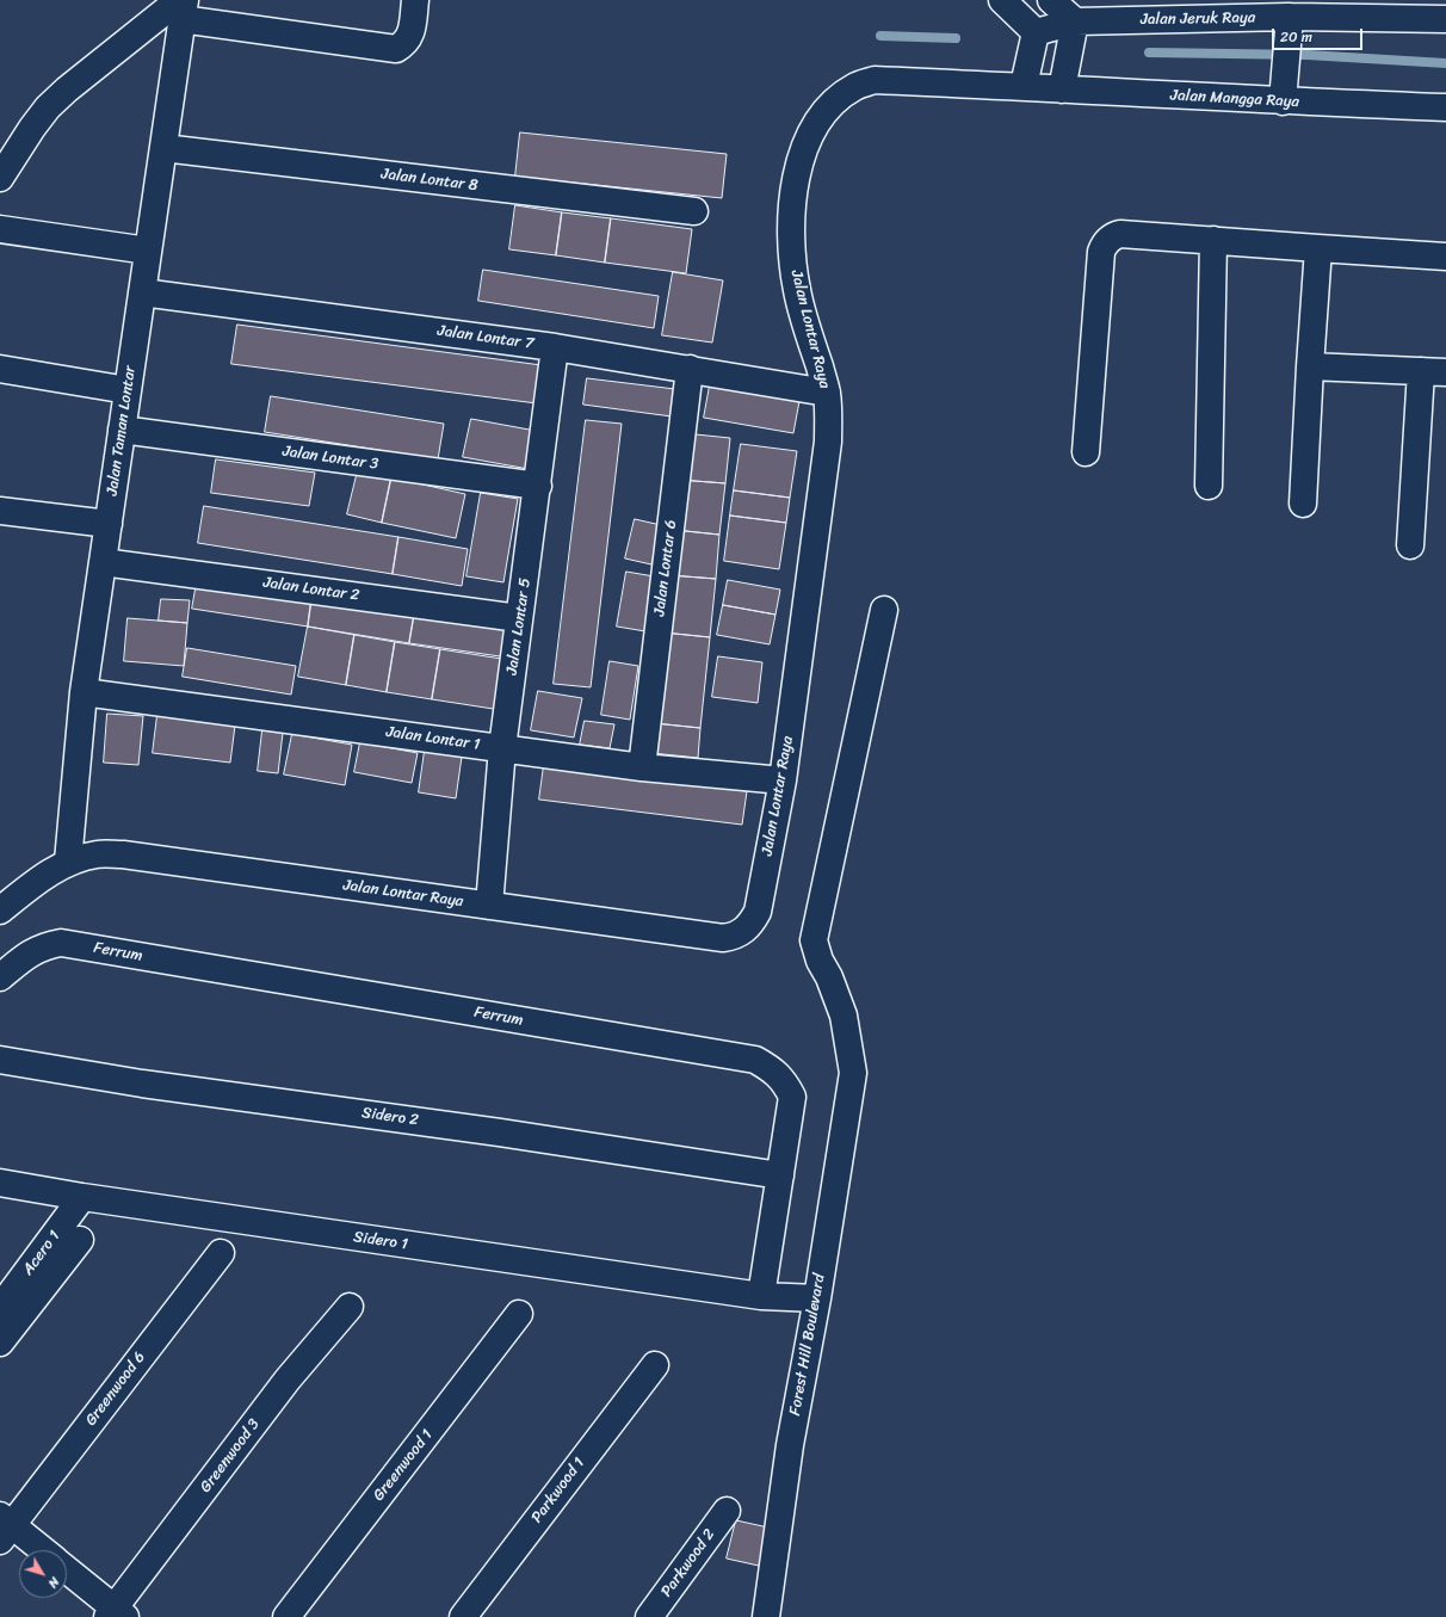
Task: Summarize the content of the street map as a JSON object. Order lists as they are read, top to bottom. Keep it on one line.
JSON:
{"streets":{"street":["Jalan Jeruk Raya","Jalan Mangga Raya","Jalan Lontar 8","Jalan Lontar Raya","Jalan Lontar 7","Jalan Taman Lontar","Jalan Lontar 3","Jalan Lontar 6","Jalan Lontar 2","Jalan Lontar 5","Jalan Lontar 1","Ferrum","Sidero 2","Sidero 1","Acero 1","Forest Hill Boulevard","Greenwood 6","Greenwood 3","Greenwood 1","Parkwood 1","Parkwood 2"]},"crossings":[["Jalan Mangga Raya","Jalan Lontar Raya"],["Jalan Lontar 8","Jalan Taman Lontar"],["Jalan Lontar Raya","Jalan Lontar 7"],["Jalan Lontar Raya","Jalan Taman Lontar"],["Jalan Lontar Raya","Jalan Lontar 5"],["Jalan Lontar Raya","Jalan Lontar 1"],["Jalan Lontar 7","Jalan Taman Lontar"],["Jalan Lontar 7","Jalan Lontar 6"],["Jalan Lontar 7","Jalan Lontar 5"],["Jalan Taman Lontar","Jalan Lontar 3"],["Jalan Taman Lontar","Jalan Lontar 2"],["Jalan Taman Lontar","Jalan Lontar 1"],["Jalan Lontar 3","Jalan Lontar 5"],["Jalan Lontar 6","Jalan Lontar 1"],["Jalan Lontar 2","Jalan Lontar 5"],["Jalan Lontar 5","Jalan Lontar 1"],["Ferrum","Sidero 2"],["Ferrum","Sidero 1"],["Sidero 1","Acero 1"],["Sidero 1","Forest Hill Boulevard"]],"scale_bar":"20 m","north":"bottom right"}
